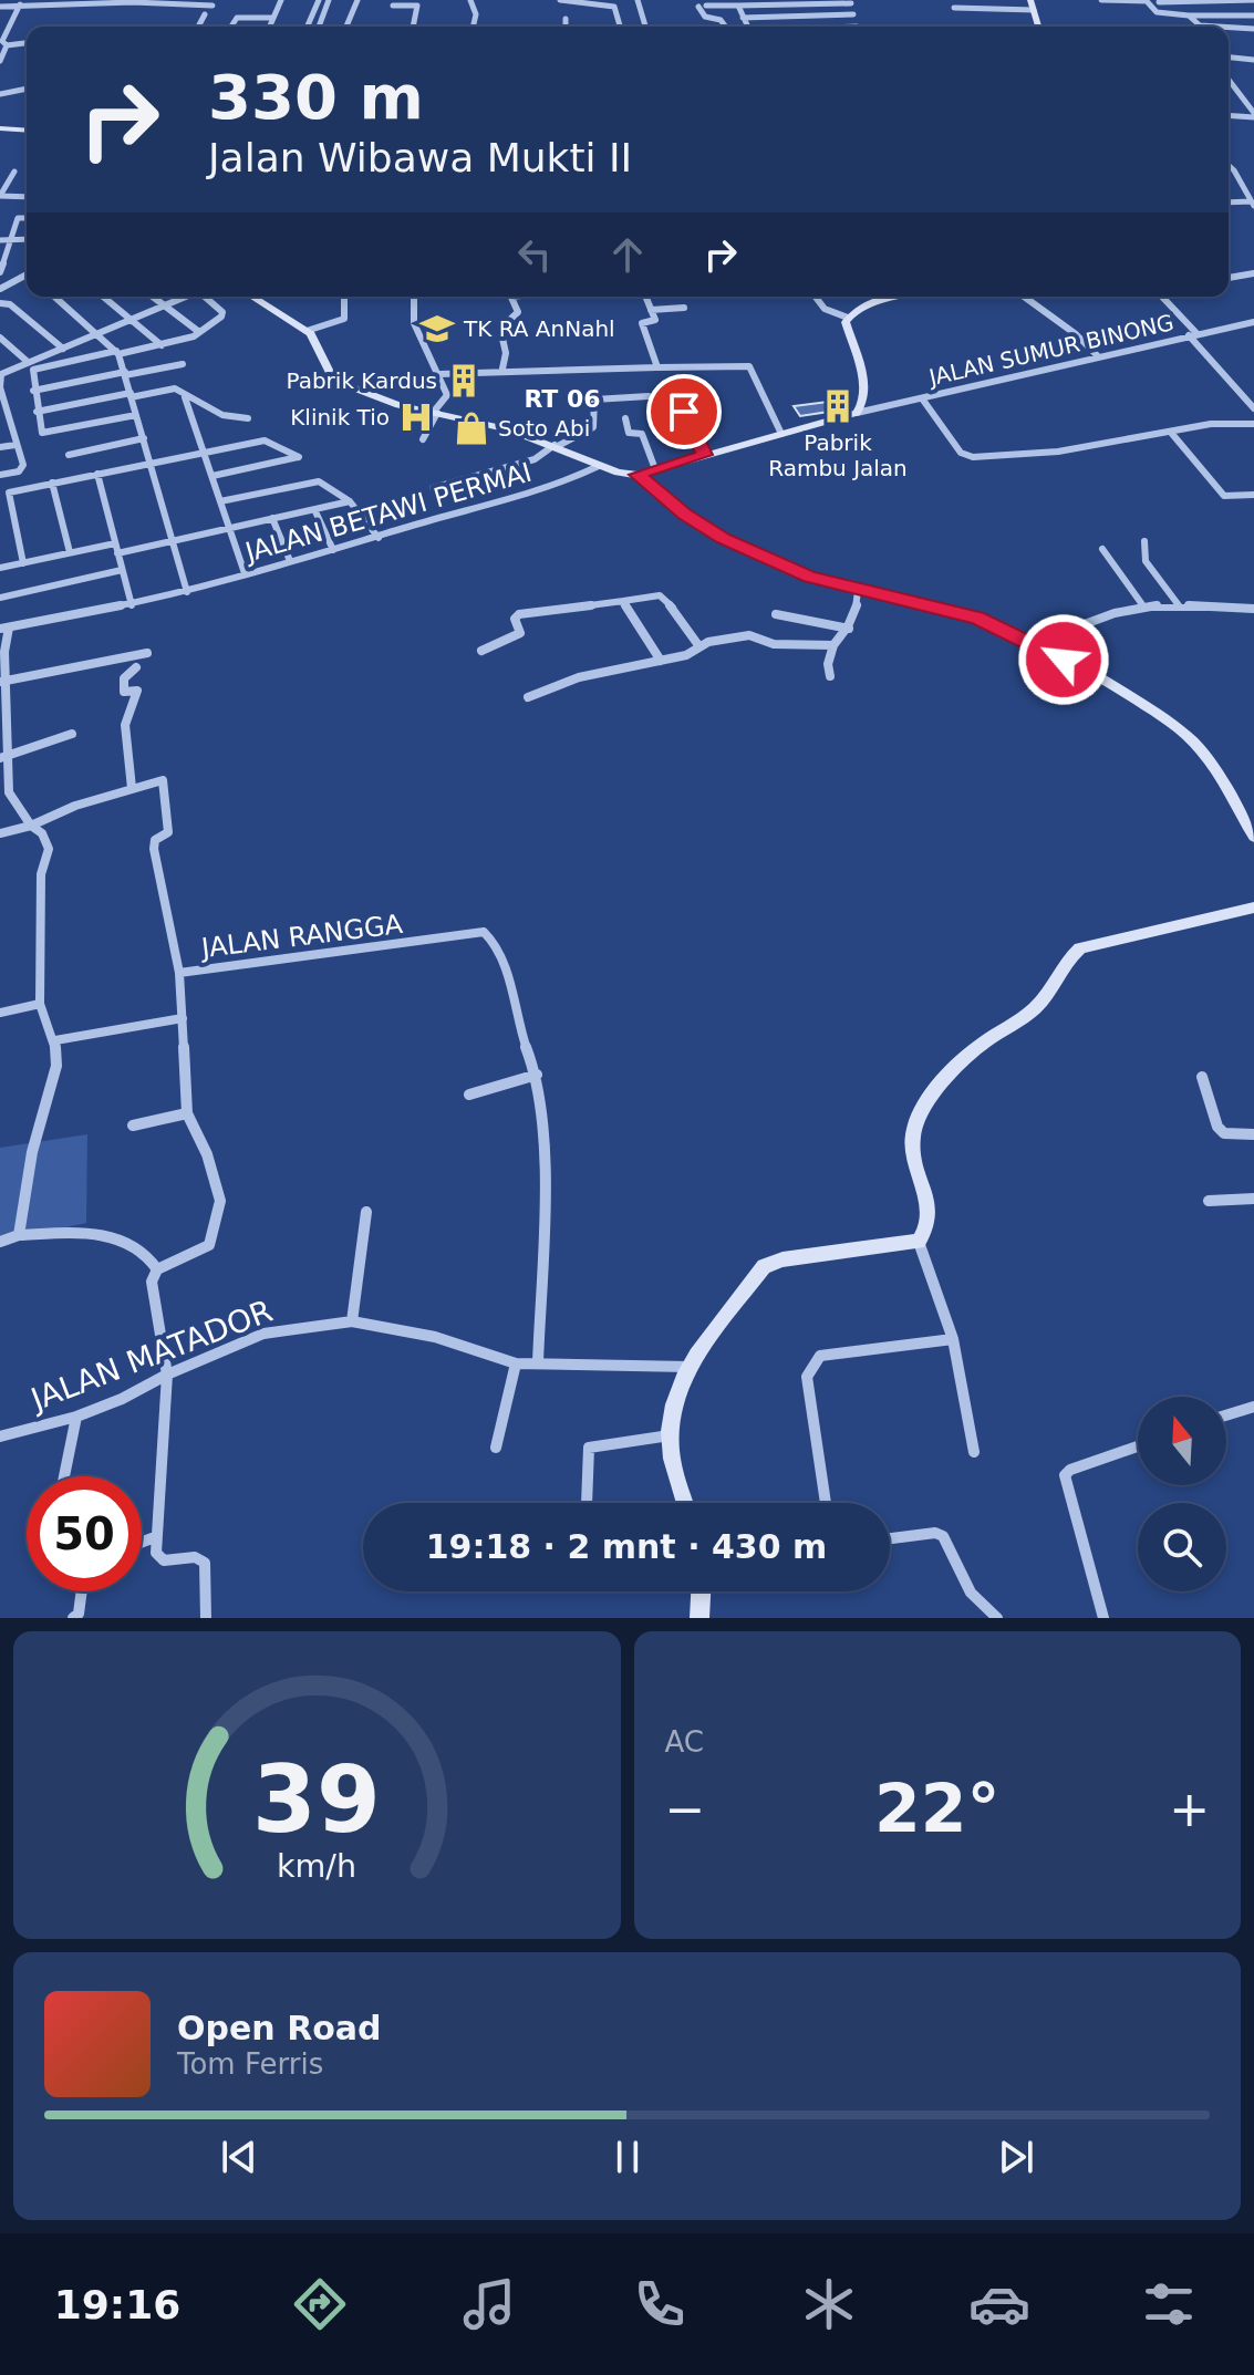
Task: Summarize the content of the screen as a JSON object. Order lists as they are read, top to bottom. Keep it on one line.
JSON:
{"streets":{"street":["JALAN SUMUR BINONG","JALAN BETAWI PERMAI","JALAN RANGGA","JALAN MATADOR"]},"crossings":[["JALAN RANGGA","JALAN MATADOR"]],"districts":["RT 06"],"places":{"school or university":["TK RA AnNahl"],"building":["Pabrik Kardus","Pabrik Rambu Jalan"],"hospital":["Klinik Tio"],"shop":["Soto Abi"]},"north":"top","page":{"turn":["330 m","Jalan Wibawa Mukti II"],"limit":"50","trip":"19:18 · 2 mnt · 430 m","tile":"AC","heat":["−","22°","+"],"song":["Open Road","Tom Ferris"],"tabs":"19:16","gauge":["39","km/h"]}}
